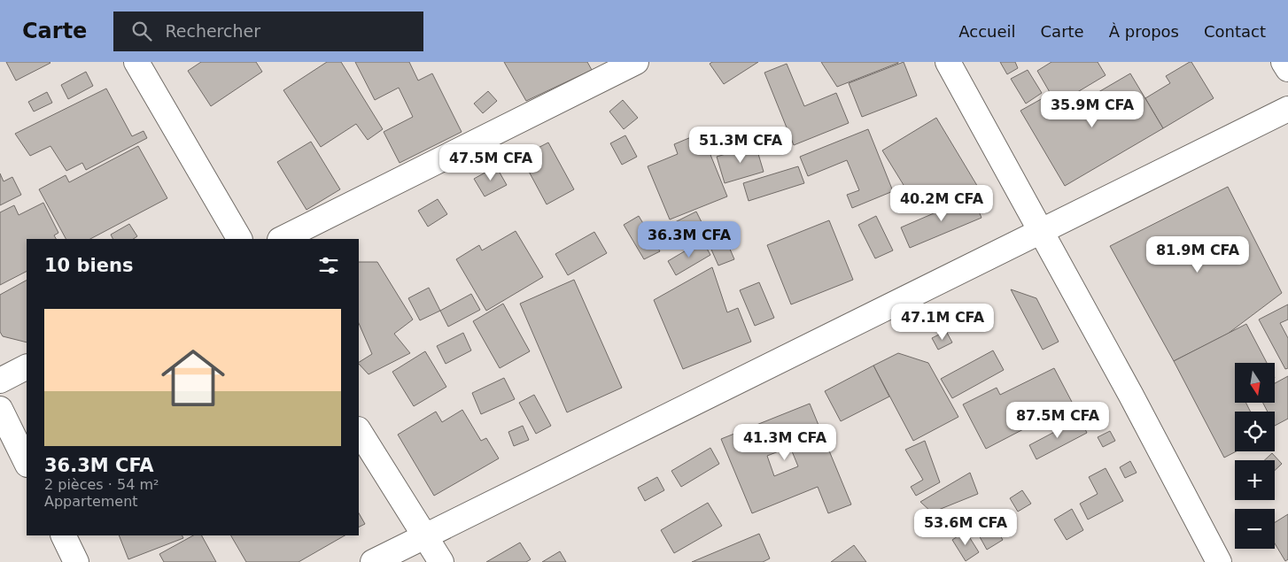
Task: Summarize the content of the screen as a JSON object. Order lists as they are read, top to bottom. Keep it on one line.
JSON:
{"north":"bottom","page":{"header":"Carte","search":"Rechercher","nav":["Accueil","Carte","À propos","Contact"],"price":["35.9M CFA","51.3M CFA","47.5M CFA","40.2M CFA","36.3M CFA","81.9M CFA","47.1M CFA","87.5M CFA","41.3M CFA","53.6M CFA"],"heading":"10 biens","list":[{"name":"36.3M CFA","note":"2 pièces · 54 m² · Appartement"}],"map_buttons":["+","−"]}}
